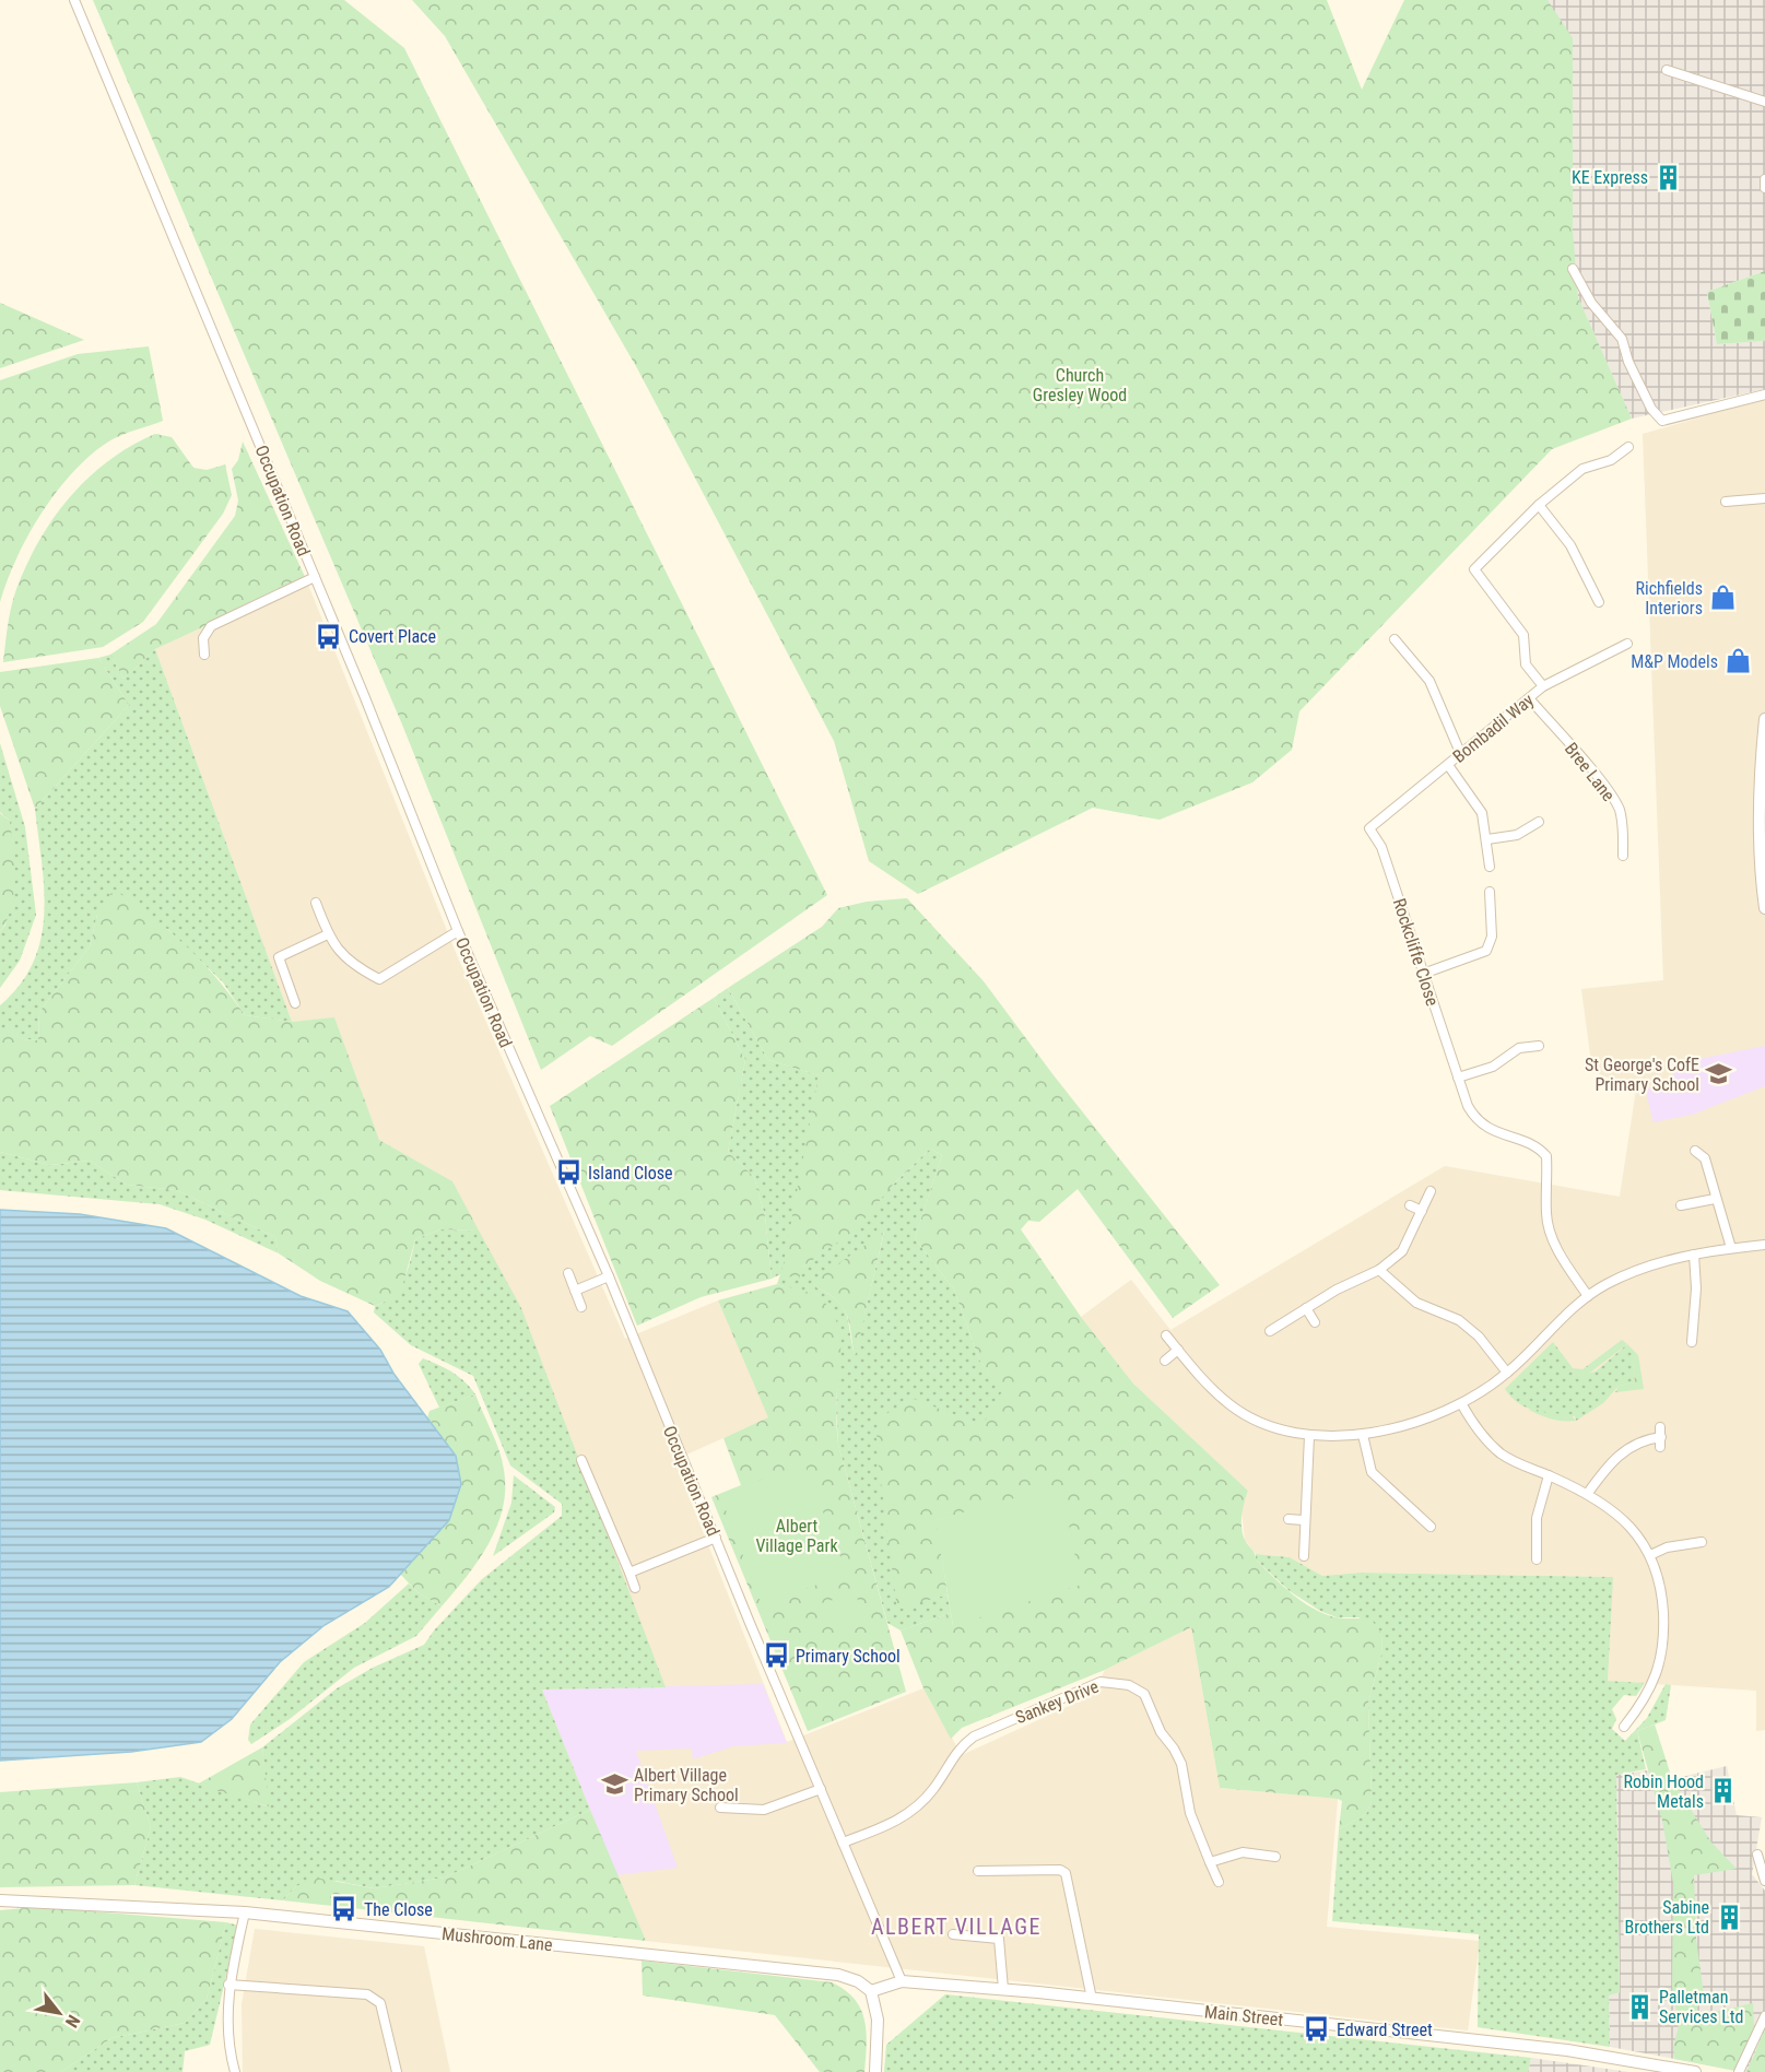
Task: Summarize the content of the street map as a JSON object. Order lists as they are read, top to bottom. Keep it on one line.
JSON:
{"streets":{"street":["Occupation Road","Bombadil Way","Bree Lane","Rockcliffe Close","Sankey Drive","Mushroom Lane","Main Street"]},"crossings":[["Occupation Road","Sankey Drive"],["Occupation Road","Main Street"],["Bombadil Way","Bree Lane"],["Bombadil Way","Rockcliffe Close"],["Mushroom Lane","Main Street"]],"districts":["ALBERT VILLAGE"],"parks":["Church Gresley Wood","Albert Village Park"],"places":{"building":["KE Express","Robin Hood Metals","Sabine Brothers Ltd","Palletman Services Ltd"],"shop":["Richfields Interiors","M&P Models"],"bus stop":["Covert Place","Island Close","Primary School","The Close","Edward Street"],"school or university":["St George's CofE Primary School","Albert Village Primary School"]},"north":"bottom right"}
